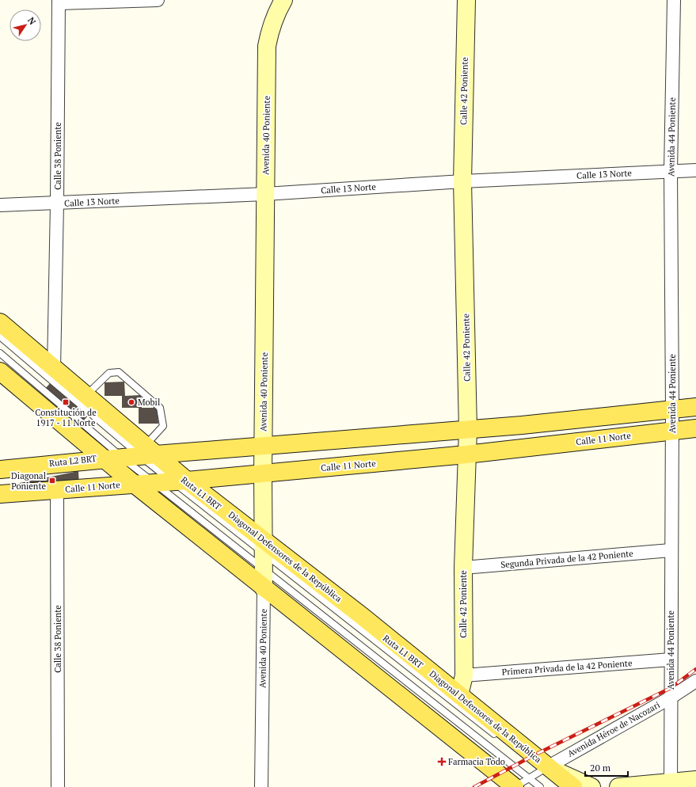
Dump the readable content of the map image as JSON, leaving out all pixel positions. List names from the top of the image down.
{
  "streets": {
    "main road": [
      "Calle 42 Poniente",
      "Avenida 40 Poniente",
      "Calle 11 Norte",
      "Diagonal Defensores de la República"
    ],
    "street": [
      "Avenida 44 Poniente",
      "Calle 38 Poniente",
      "Calle 13 Norte",
      "Segunda Privada de la 42 Poniente",
      "Primera Privada de la 42 Poniente",
      "Avenida Héroe de Nacozari"
    ],
    "lane": ["Ruta L2 BRT", "Ruta L1 BRT"]
  },
  "crossings": [
    ["Calle 42 Poniente", "Calle 13 Norte"],
    ["Calle 42 Poniente", "Calle 11 Norte"],
    ["Calle 42 Poniente", "Diagonal Defensores de la República"],
    ["Calle 42 Poniente", "Segunda Privada de la 42 Poniente"],
    ["Calle 42 Poniente", "Primera Privada de la 42 Poniente"],
    ["Avenida 40 Poniente", "Calle 13 Norte"],
    ["Avenida 40 Poniente", "Calle 11 Norte"],
    ["Avenida 40 Poniente", "Ruta L1 BRT"],
    ["Avenida 40 Poniente", "Diagonal Defensores de la República"],
    ["Avenida 44 Poniente", "Calle 13 Norte"],
    ["Avenida 44 Poniente", "Calle 11 Norte"],
    ["Avenida 44 Poniente", "Segunda Privada de la 42 Poniente"],
    ["Avenida 44 Poniente", "Primera Privada de la 42 Poniente"],
    ["Avenida 44 Poniente", "Avenida Héroe de Nacozari"],
    ["Calle 38 Poniente", "Calle 13 Norte"],
    ["Calle 38 Poniente", "Calle 11 Norte"],
    ["Calle 38 Poniente", "Diagonal Defensores de la República"],
    ["Calle 11 Norte", "Ruta L1 BRT"],
    ["Calle 11 Norte", "Diagonal Defensores de la República"],
    ["Ruta L2 BRT", "Ruta L1 BRT"],
    ["Ruta L2 BRT", "Diagonal Defensores de la República"],
    ["Ruta L1 BRT", "Diagonal Defensores de la República"],
    ["Diagonal Defensores de la República", "Avenida Héroe de Nacozari"]
  ],
  "places": {
    "transit": ["Constitución de 1917 - 11 Norte", "Diagonal Poniente"],
    "other": ["Mobil"],
    "health": ["Farmacia Todo"]
  },
  "scale_bar": "20 m",
  "north": "top right"
}
